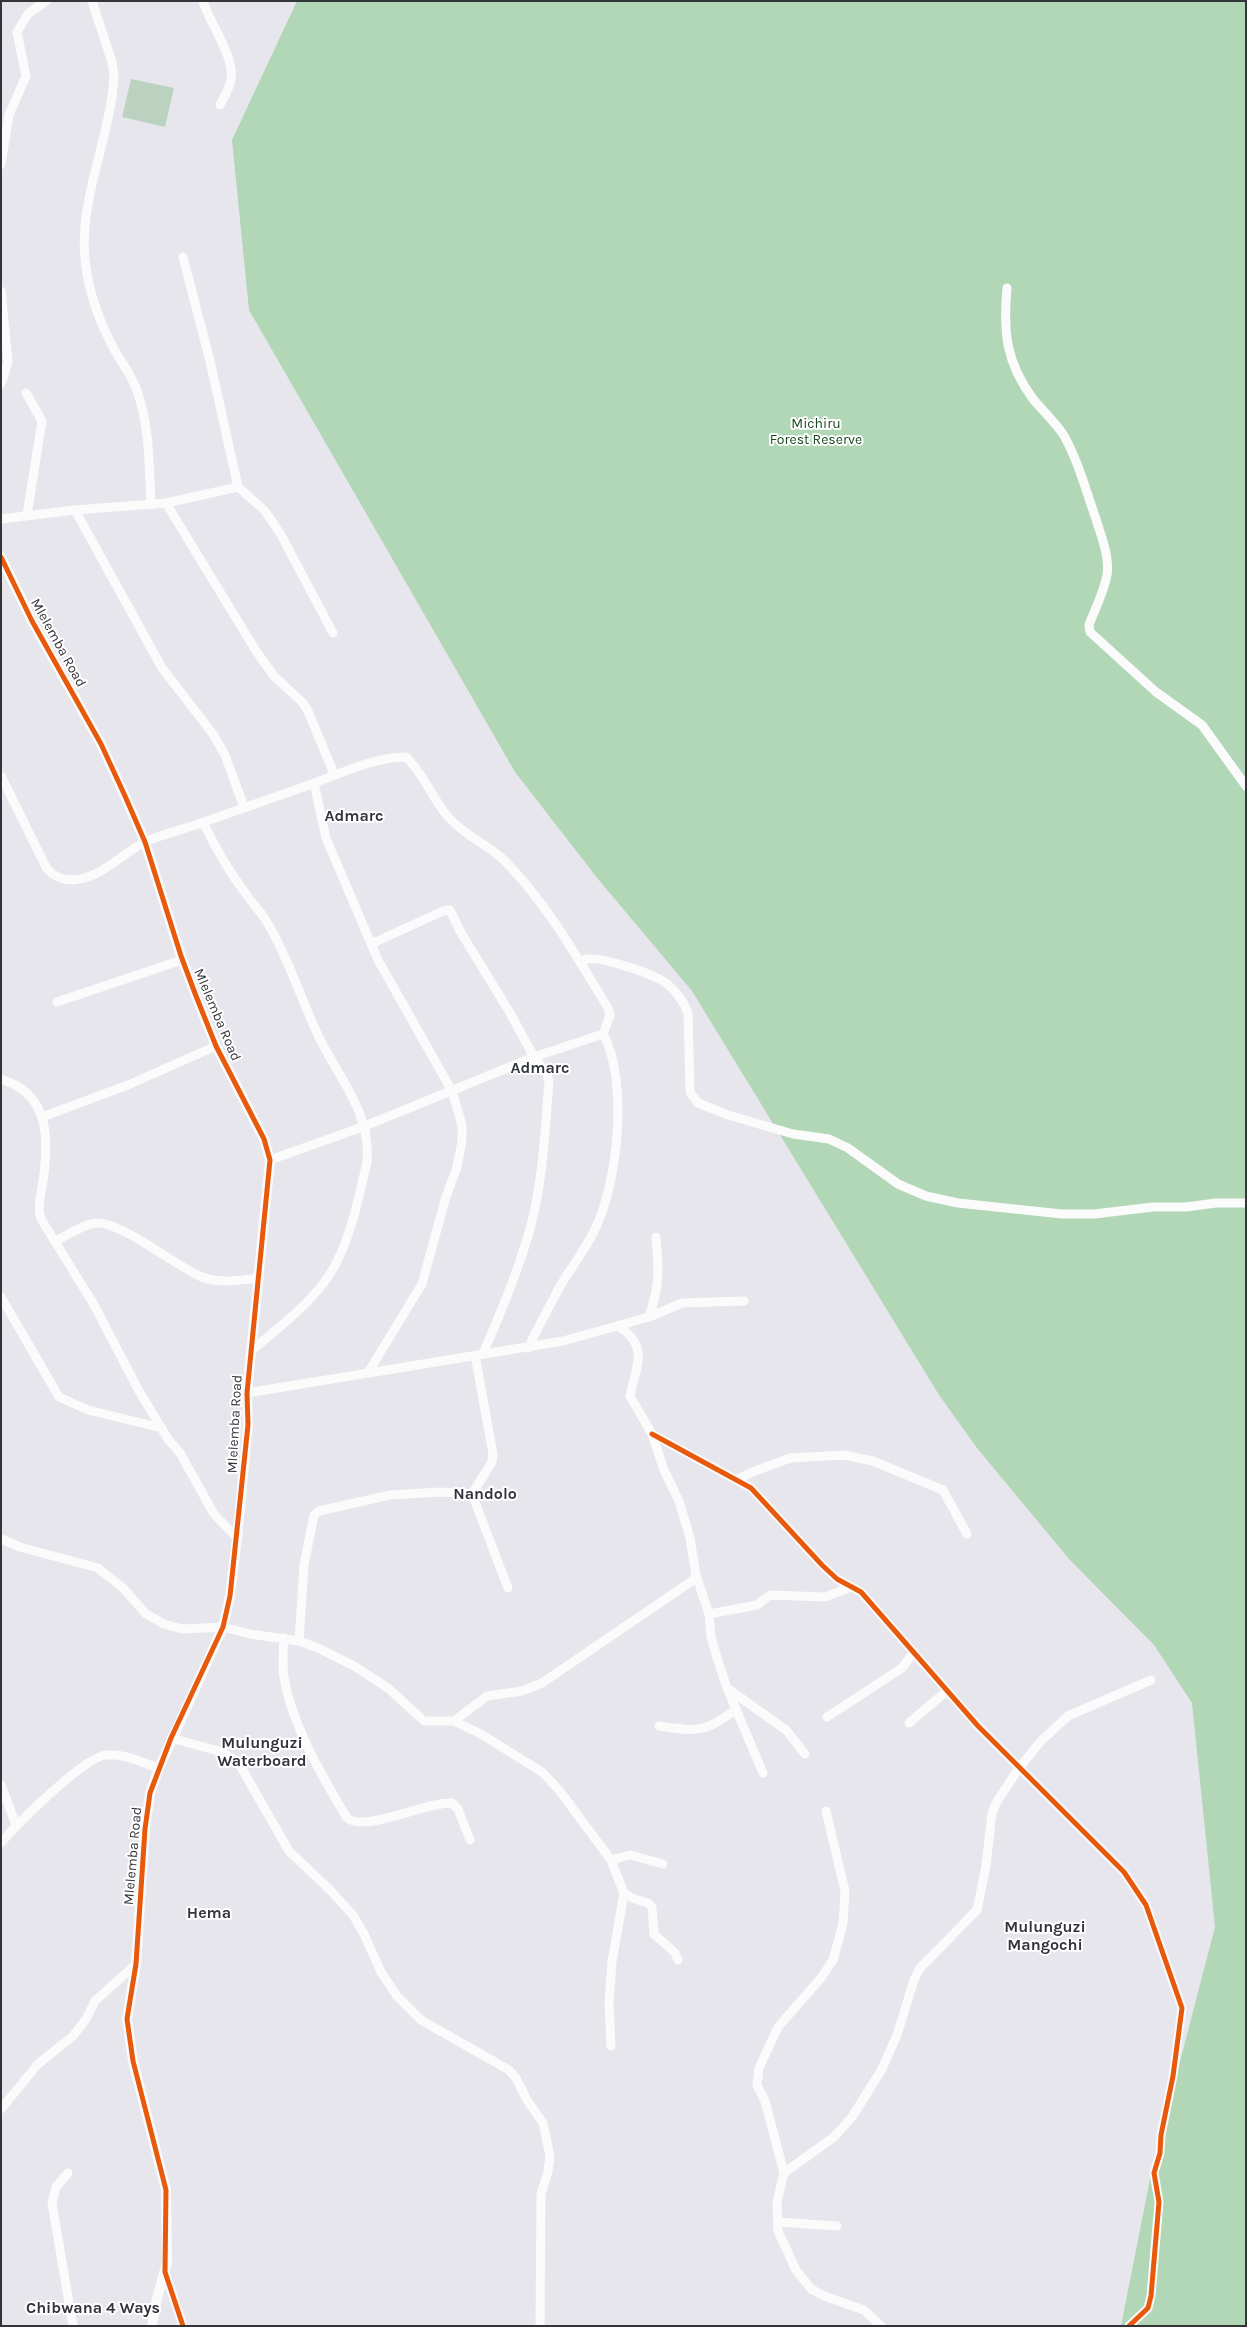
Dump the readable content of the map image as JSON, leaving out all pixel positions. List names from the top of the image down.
{
  "streets": {
    "street": ["Mlelemba Road"]
  },
  "districts": [
    "Admarc",
    "Admarc",
    "Nandolo",
    "Mulunguzi Waterboard",
    "Hema",
    "Mulunguzi Mangochi",
    "Chibwana 4 Ways"
  ],
  "parks": ["Michiru Forest Reserve"]
}
